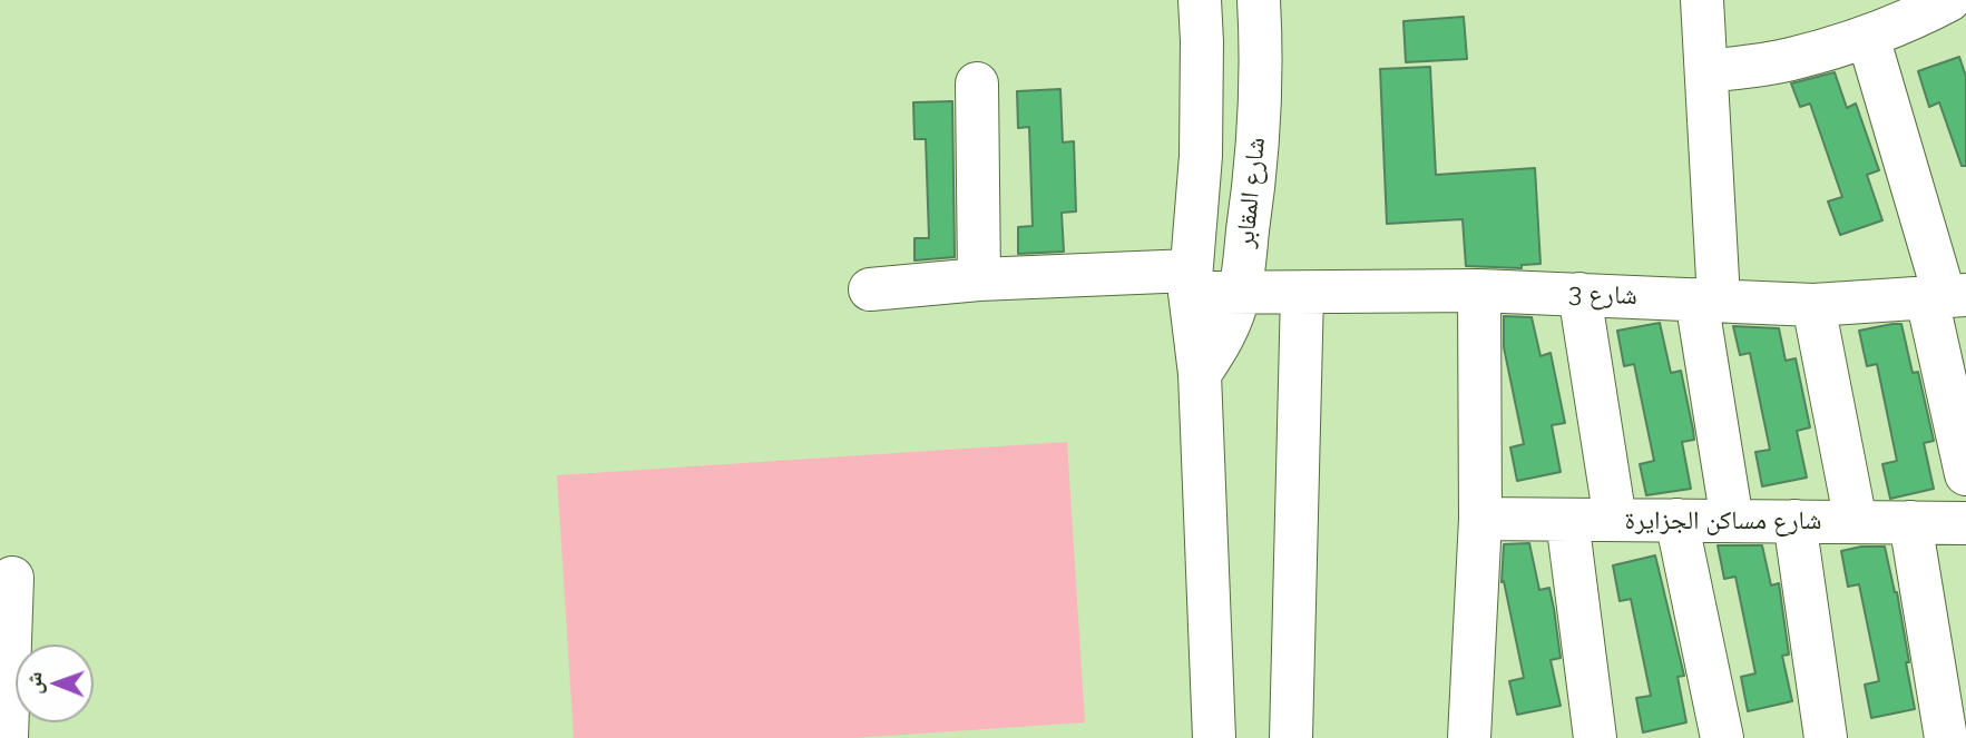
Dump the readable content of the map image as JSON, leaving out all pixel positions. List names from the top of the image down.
{
  "streets": {
    "street": ["شارع المقابر", "شارع 3", "شارع مساكن الجزايرة"]
  },
  "crossings": [
    ["شارع المقابر", "شارع 3"]
  ],
  "north": "left"
}
